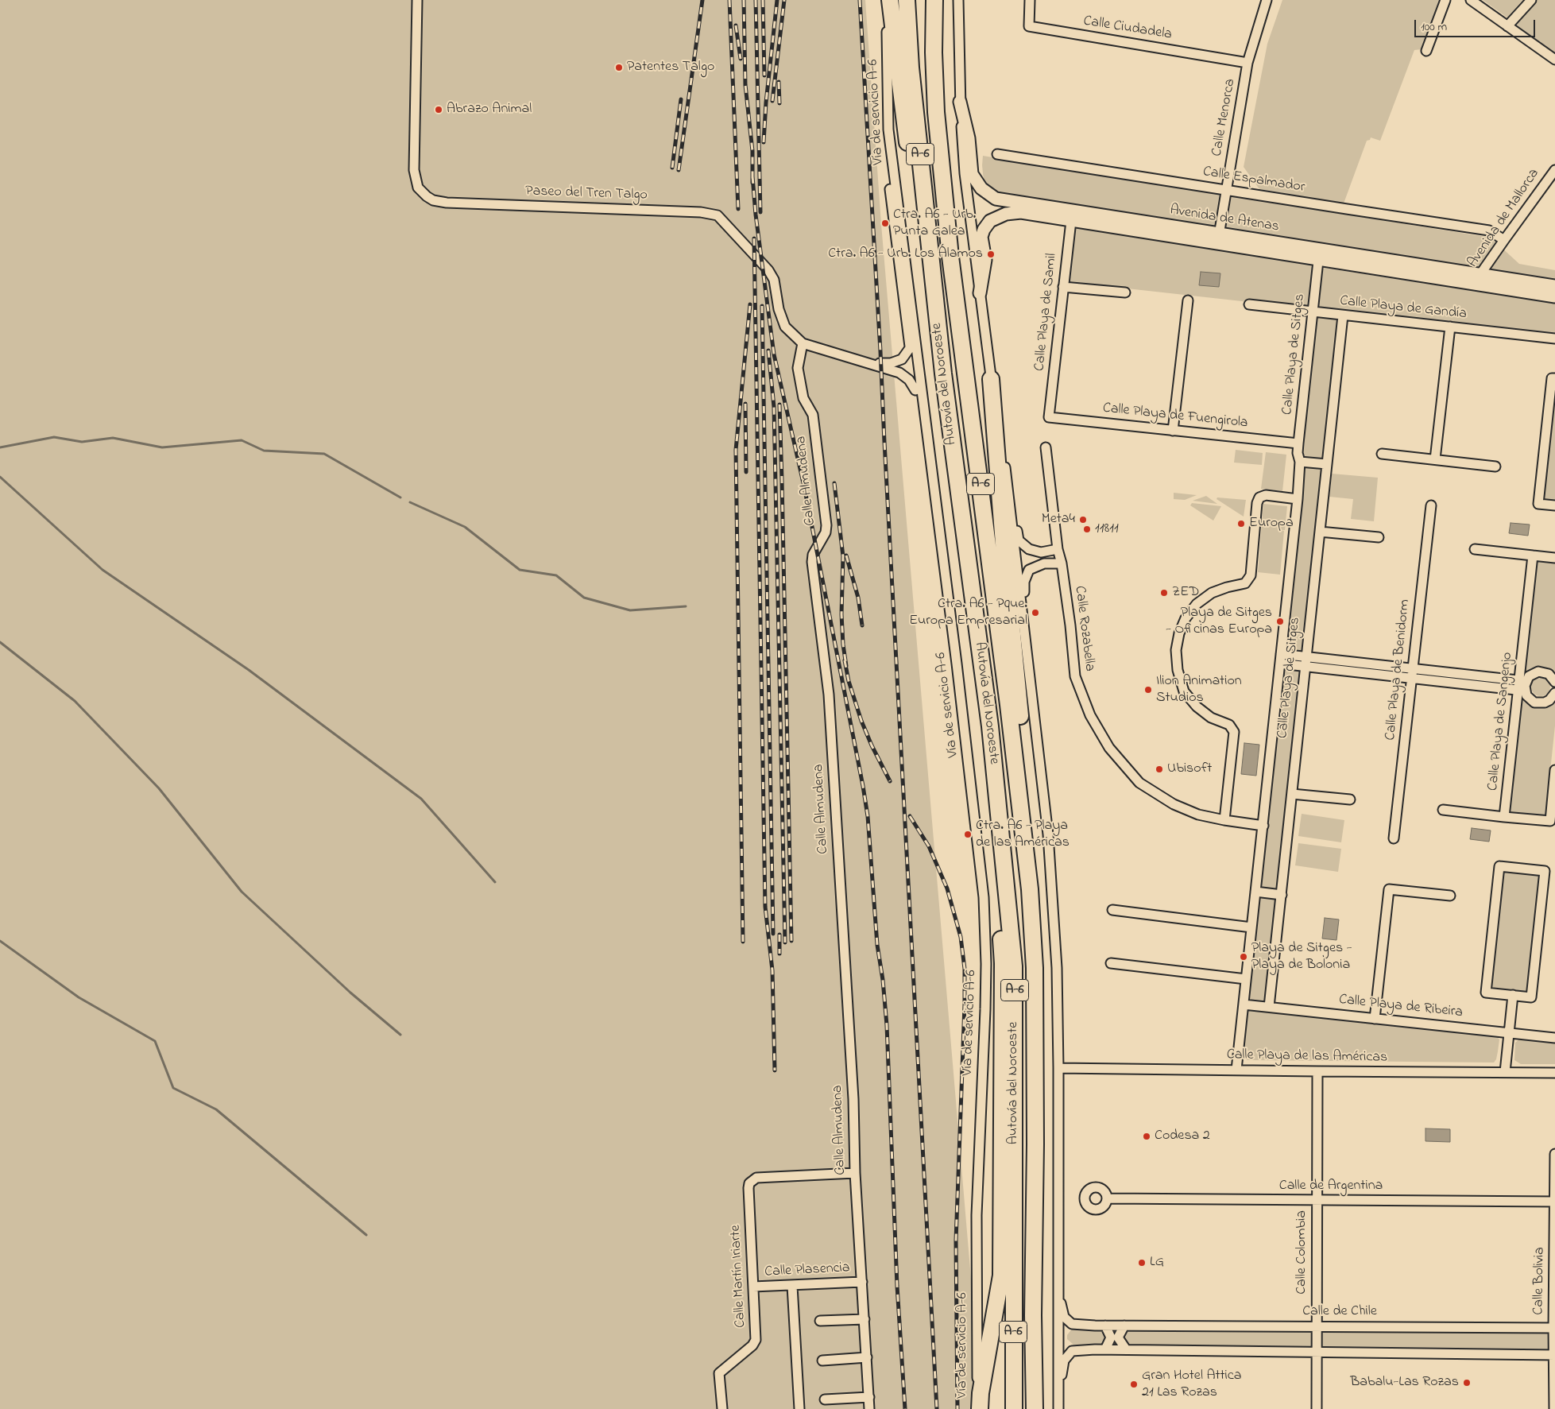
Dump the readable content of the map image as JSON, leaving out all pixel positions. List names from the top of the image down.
{
  "streets": {
    "highway": ["A-6", "Autovía del Noroeste"],
    "main road": ["Avenida de Atenas"],
    "street": [
      "Calle Ciudadela",
      "Vía de servicio A-6",
      "Calle Menorca",
      "Calle Espalmador",
      "Paseo del Tren Talgo",
      "Avenida de Mallorca",
      "Calle Playa de Gandía",
      "Calle Playa de Samil",
      "Calle Playa de Sitges",
      "Calle Playa de Fuengirola",
      "Calle Almudena",
      "Calle Rozabella",
      "Calle Playa de Benidorm",
      "Calle Playa de Sangenjo",
      "Calle Playa de Ribeira",
      "Calle Playa de las Américas",
      "Calle de Argentina",
      "Calle Colombia",
      "Calle Plasencia",
      "Calle Martín Iriarte",
      "Calle Bolivia",
      "Calle de Chile"
    ]
  },
  "crossings": [
    ["Calle Ciudadela", "Calle Menorca"],
    ["Calle Menorca", "Calle Espalmador"],
    ["Calle Menorca", "Avenida de Atenas"],
    ["Calle Espalmador", "Avenida de Mallorca"],
    ["Paseo del Tren Talgo", "Calle Almudena"],
    ["Avenida de Mallorca", "Avenida de Atenas"],
    ["Avenida de Atenas", "Calle Playa de Samil"],
    ["Avenida de Atenas", "Calle Playa de Sitges"],
    ["Calle Playa de Gandía", "Calle Playa de Sitges"],
    ["Calle Playa de Samil", "Calle Playa de Fuengirola"],
    ["Calle Playa de Sitges", "Calle Playa de Fuengirola"],
    ["Calle Playa de Sitges", "Calle Rozabella"],
    ["Calle Playa de Sitges", "Calle Playa de Ribeira"],
    ["Calle Playa de Sitges", "Calle Playa de las Américas"],
    ["Calle Almudena", "Calle Plasencia"],
    ["Calle Almudena", "Calle Martín Iriarte"],
    ["Calle Playa de las Américas", "Calle Colombia"],
    ["Calle de Argentina", "Calle Colombia"],
    ["Calle de Argentina", "Calle Bolivia"],
    ["Calle Colombia", "Calle de Chile"],
    ["Calle Plasencia", "Calle Martín Iriarte"],
    ["Calle Bolivia", "Calle de Chile"]
  ],
  "places": [
    "Patentes Talgo",
    "Abrazo Animal",
    "Ctra. A6 - Urb. Punta Galea",
    "Ctra. A6 - Urb. Los Álamos",
    "Meta4",
    "Europa",
    "11811",
    "ZED",
    "Ctra. A6 - Pque. Europa Empresarial",
    "Playa de Sitges - Oficinas Europa",
    "Ilion Animation Studios",
    "Ubisoft",
    "Ctra. A6 - Playa de las Américas",
    "Playa de Sitges - Playa de Bolonia",
    "Codesa 2",
    "LG",
    "Babalu-Las Rozas",
    "Gran Hotel Attica 21 Las Rozas"
  ],
  "scale_bar": "100 m"
}
